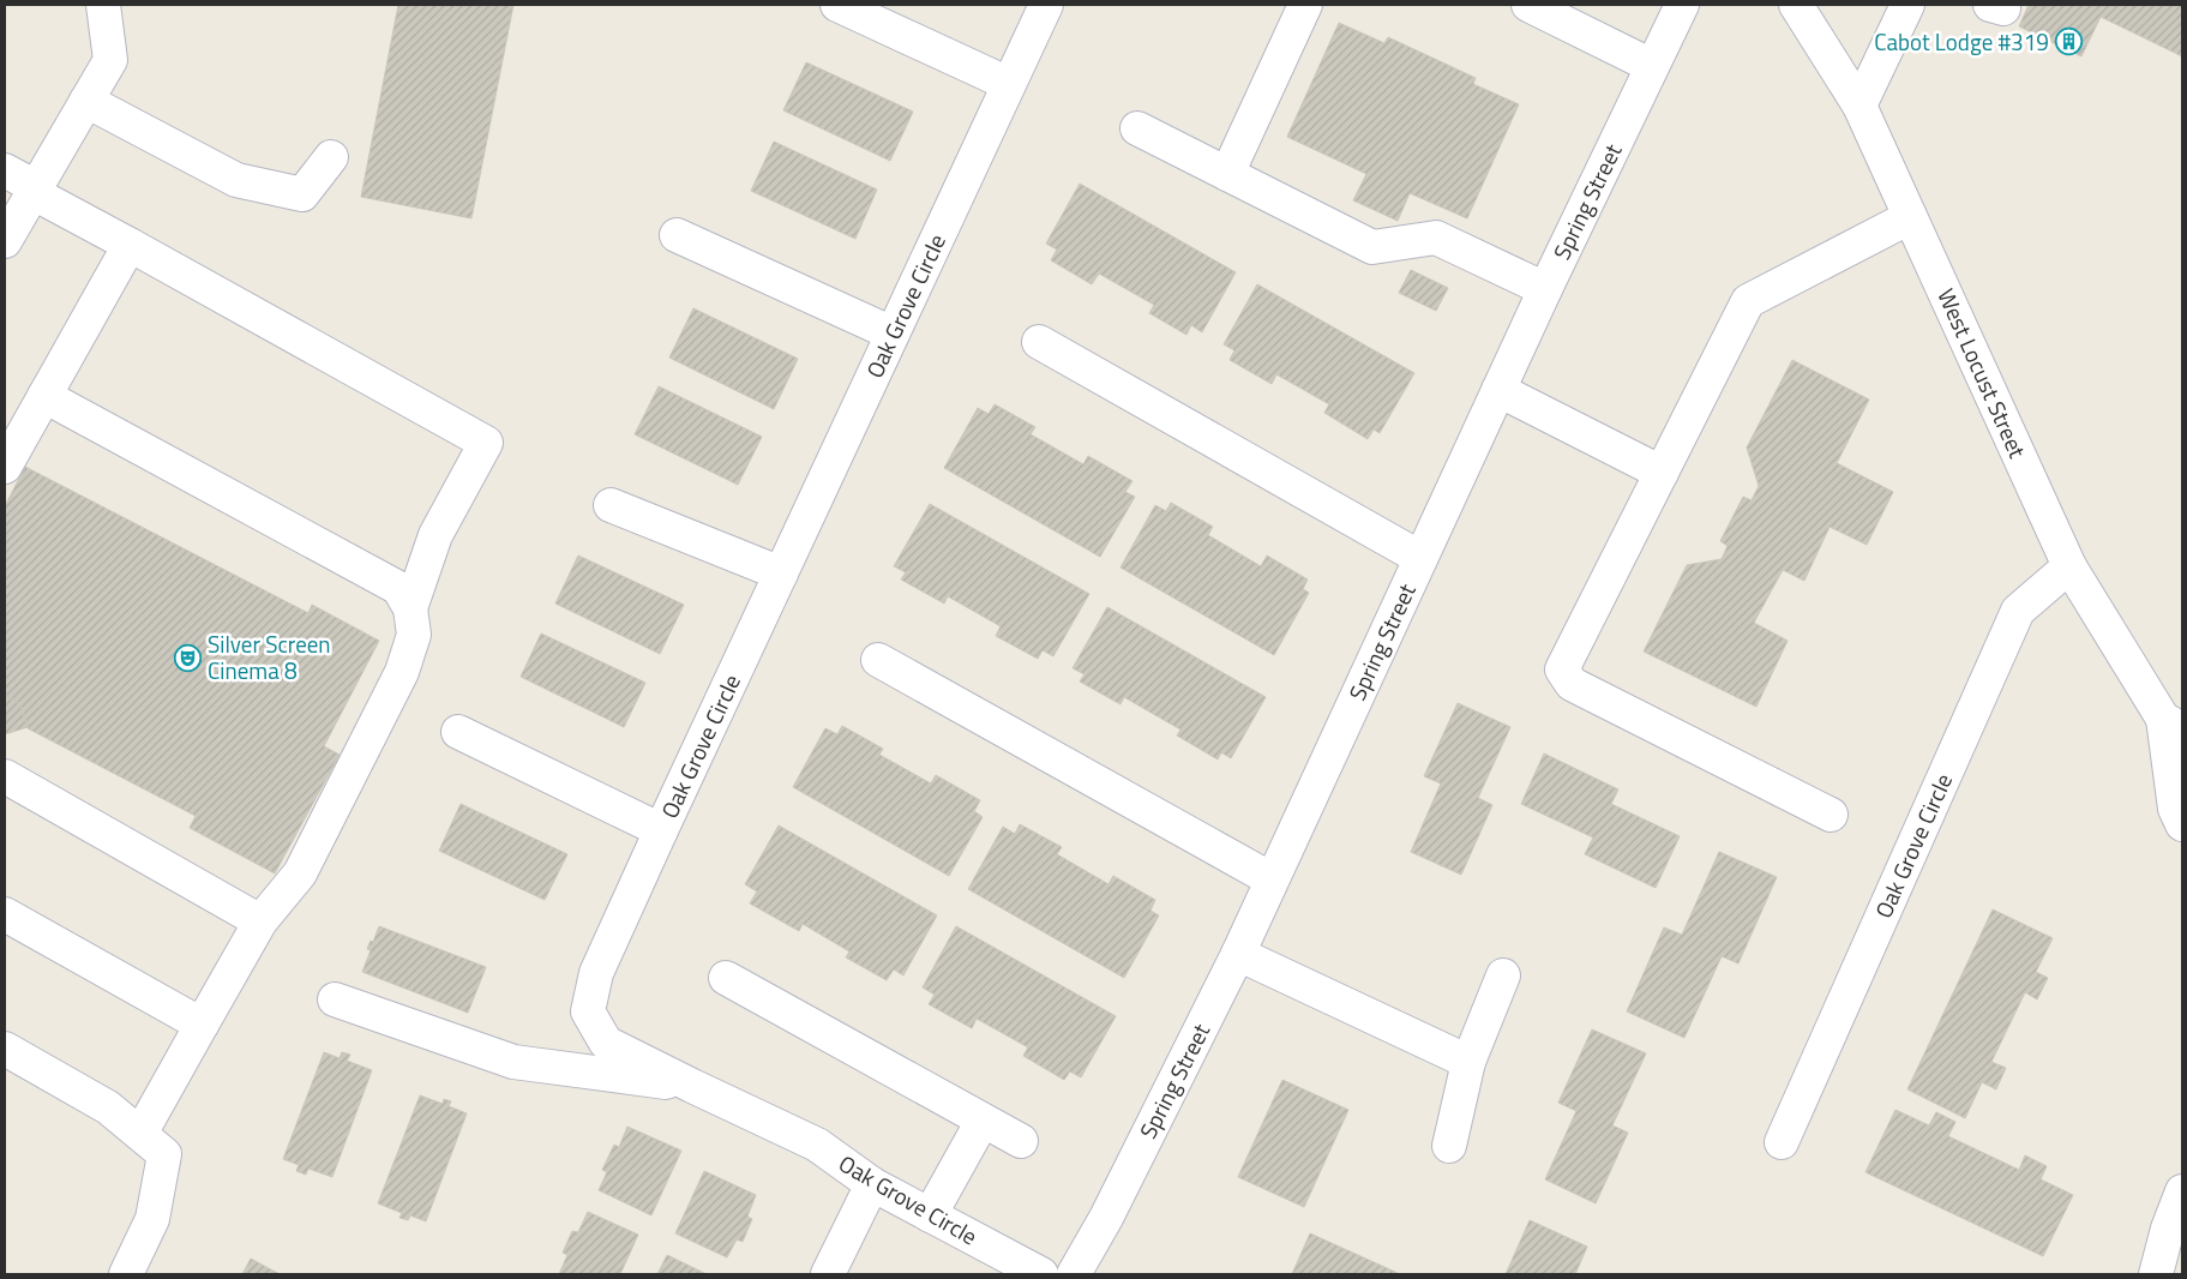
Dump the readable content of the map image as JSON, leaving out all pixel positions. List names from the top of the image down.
{
  "streets": {
    "street": ["Spring Street", "Oak Grove Circle", "West Locust Street"]
  },
  "crossings": [
    ["Oak Grove Circle", "West Locust Street"]
  ],
  "places": {
    "building": ["Cabot Lodge #319"],
    "theatre": ["Silver Screen Cinema 8"]
  }
}
